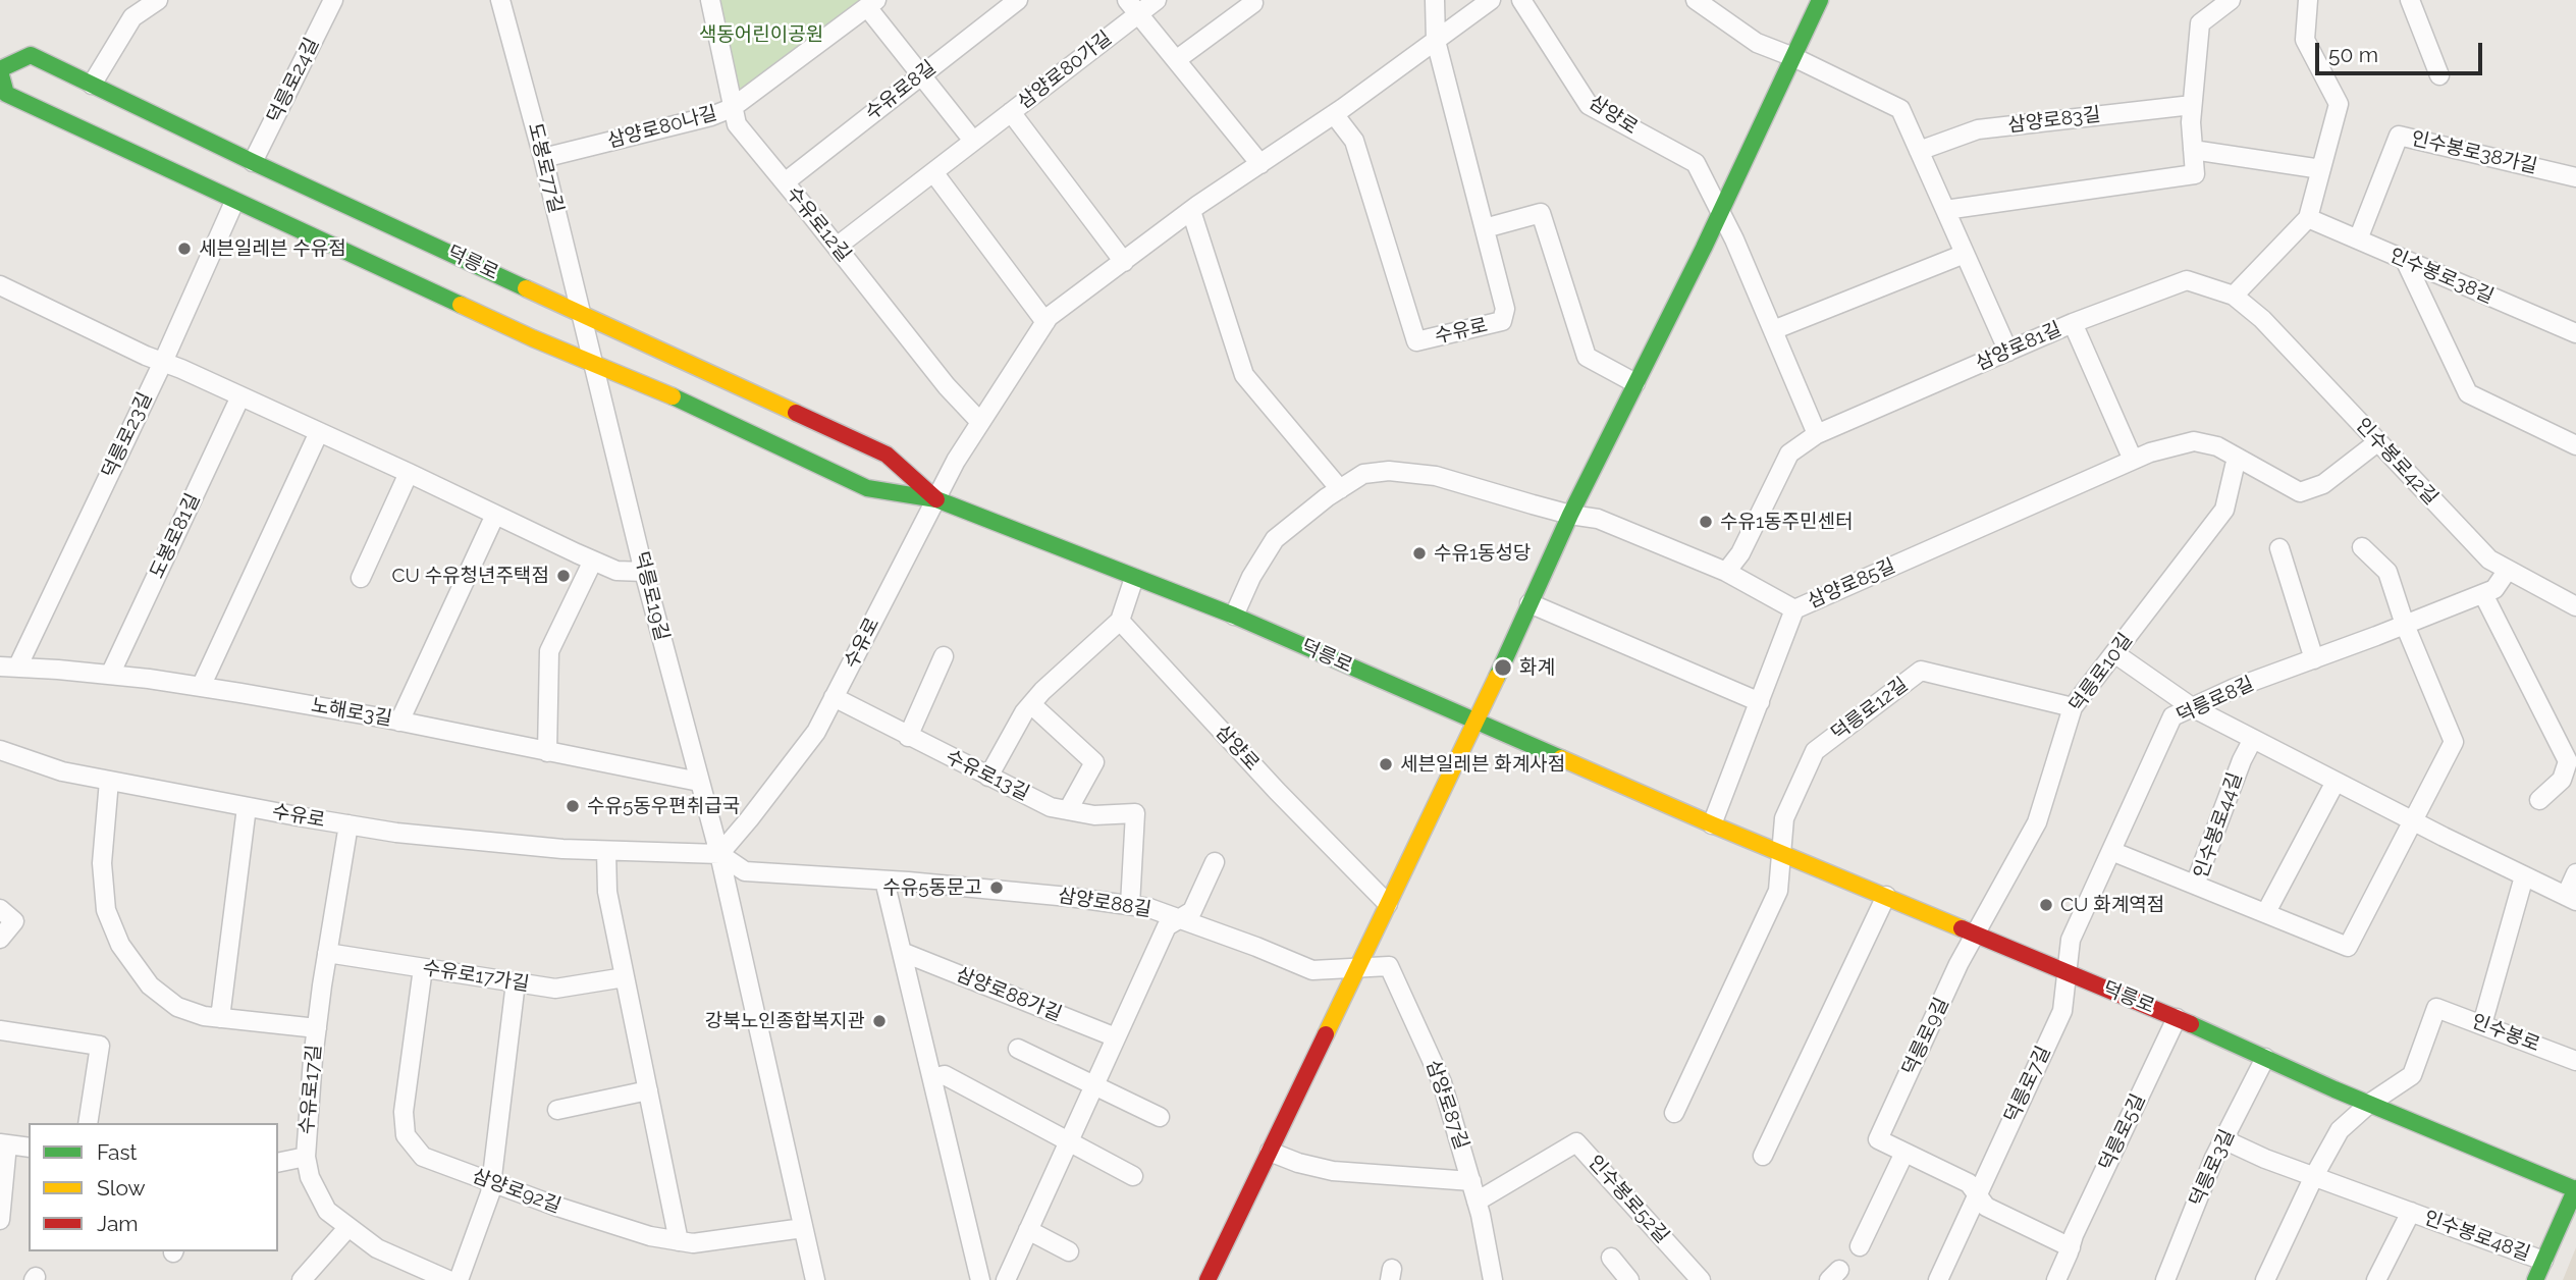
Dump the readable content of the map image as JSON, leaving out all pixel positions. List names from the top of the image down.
{
  "streets": {
    "main road": ["덕릉로"],
    "street": [
      "삼양로80가길",
      "덕릉로24길",
      "수유로8길",
      "삼양로",
      "삼양로83길",
      "삼양로80나길",
      "인수봉로38가길",
      "도봉로77길",
      "수유로12길",
      "인수봉로38길",
      "수유로",
      "삼양로81길",
      "덕릉로23길",
      "인수봉로42길",
      "도봉로81길",
      "삼양로85길",
      "덕릉로19길",
      "덕릉로10길",
      "덕릉로8길",
      "덕릉로12길",
      "노해로3길",
      "수유로13길",
      "인수봉로44길",
      "삼양로88길",
      "수유로17가길",
      "삼양로88가길",
      "인수봉로",
      "덕릉로9길",
      "덕릉로7길",
      "수유로17길",
      "삼양로87길",
      "덕릉로5길",
      "덕릉로3길",
      "삼양로92길",
      "인수봉로52길",
      "인수봉로48길"
    ]
  },
  "crossings": [
    ["삼양로80가길", "수유로12길"],
    ["덕릉로24길", "덕릉로"],
    ["수유로8길", "수유로12길"],
    ["삼양로", "삼양로81길"],
    ["삼양로80나길", "도봉로77길"],
    ["삼양로80나길", "수유로12길"],
    ["인수봉로38가길", "인수봉로38길"],
    ["도봉로77길", "덕릉로"],
    ["도봉로77길", "덕릉로19길"],
    ["수유로12길", "수유로"],
    ["덕릉로", "수유로"],
    ["덕릉로", "덕릉로23길"],
    ["덕릉로", "덕릉로19길"],
    ["덕릉로", "덕릉로10길"],
    ["덕릉로", "덕릉로8길"],
    ["덕릉로", "덕릉로12길"],
    ["덕릉로", "인수봉로"],
    ["덕릉로", "덕릉로9길"],
    ["덕릉로", "덕릉로7길"],
    ["덕릉로", "덕릉로5길"],
    ["덕릉로", "덕릉로3길"],
    ["수유로", "덕릉로19길"],
    ["수유로", "수유로13길"],
    ["수유로", "삼양로88길"],
    ["수유로", "수유로17길"],
    ["삼양로81길", "인수봉로42길"],
    ["삼양로81길", "삼양로85길"],
    ["덕릉로23길", "노해로3길"],
    ["인수봉로42길", "삼양로85길"],
    ["인수봉로42길", "덕릉로8길"],
    ["도봉로81길", "노해로3길"],
    ["덕릉로19길", "노해로3길"],
    ["덕릉로19길", "삼양로88길"],
    ["덕릉로10길", "덕릉로12길"],
    ["덕릉로10길", "덕릉로9길"],
    ["덕릉로8길", "덕릉로7길"],
    ["수유로13길", "삼양로88길"],
    ["삼양로88길", "삼양로87길"],
    ["수유로17가길", "수유로17길"],
    ["수유로17가길", "삼양로92길"],
    ["삼양로87길", "인수봉로52길"],
    ["덕릉로3길", "인수봉로48길"]
  ],
  "parks": ["색동어린이공원"],
  "places": [
    "세븐일레븐 수유점",
    "수유1동주민센터",
    "수유1동성당",
    "CU 수유청년주택점",
    "화계",
    "세븐일레븐 화계사점",
    "수유5동우편취급국",
    "수유5동문고",
    "CU 화계역점",
    "강북노인종합복지관"
  ],
  "legend": ["Fast", "Slow", "Jam"],
  "scale_bar": "50 m"
}
